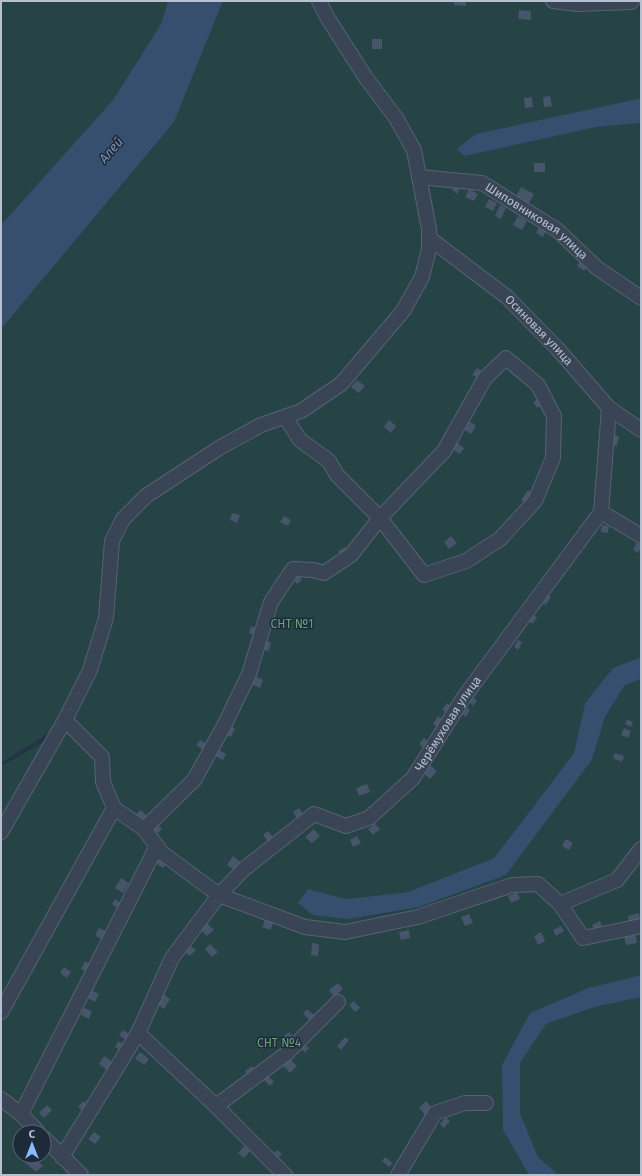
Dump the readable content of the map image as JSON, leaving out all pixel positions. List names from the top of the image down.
{
  "streets": {
    "street": ["Шиповниковая улица", "Осиновая улица", "Черёмуховая улица"]
  },
  "water": ["Алей"],
  "parks": ["СНТ №1", "СНТ №4"],
  "north": "top"
}
